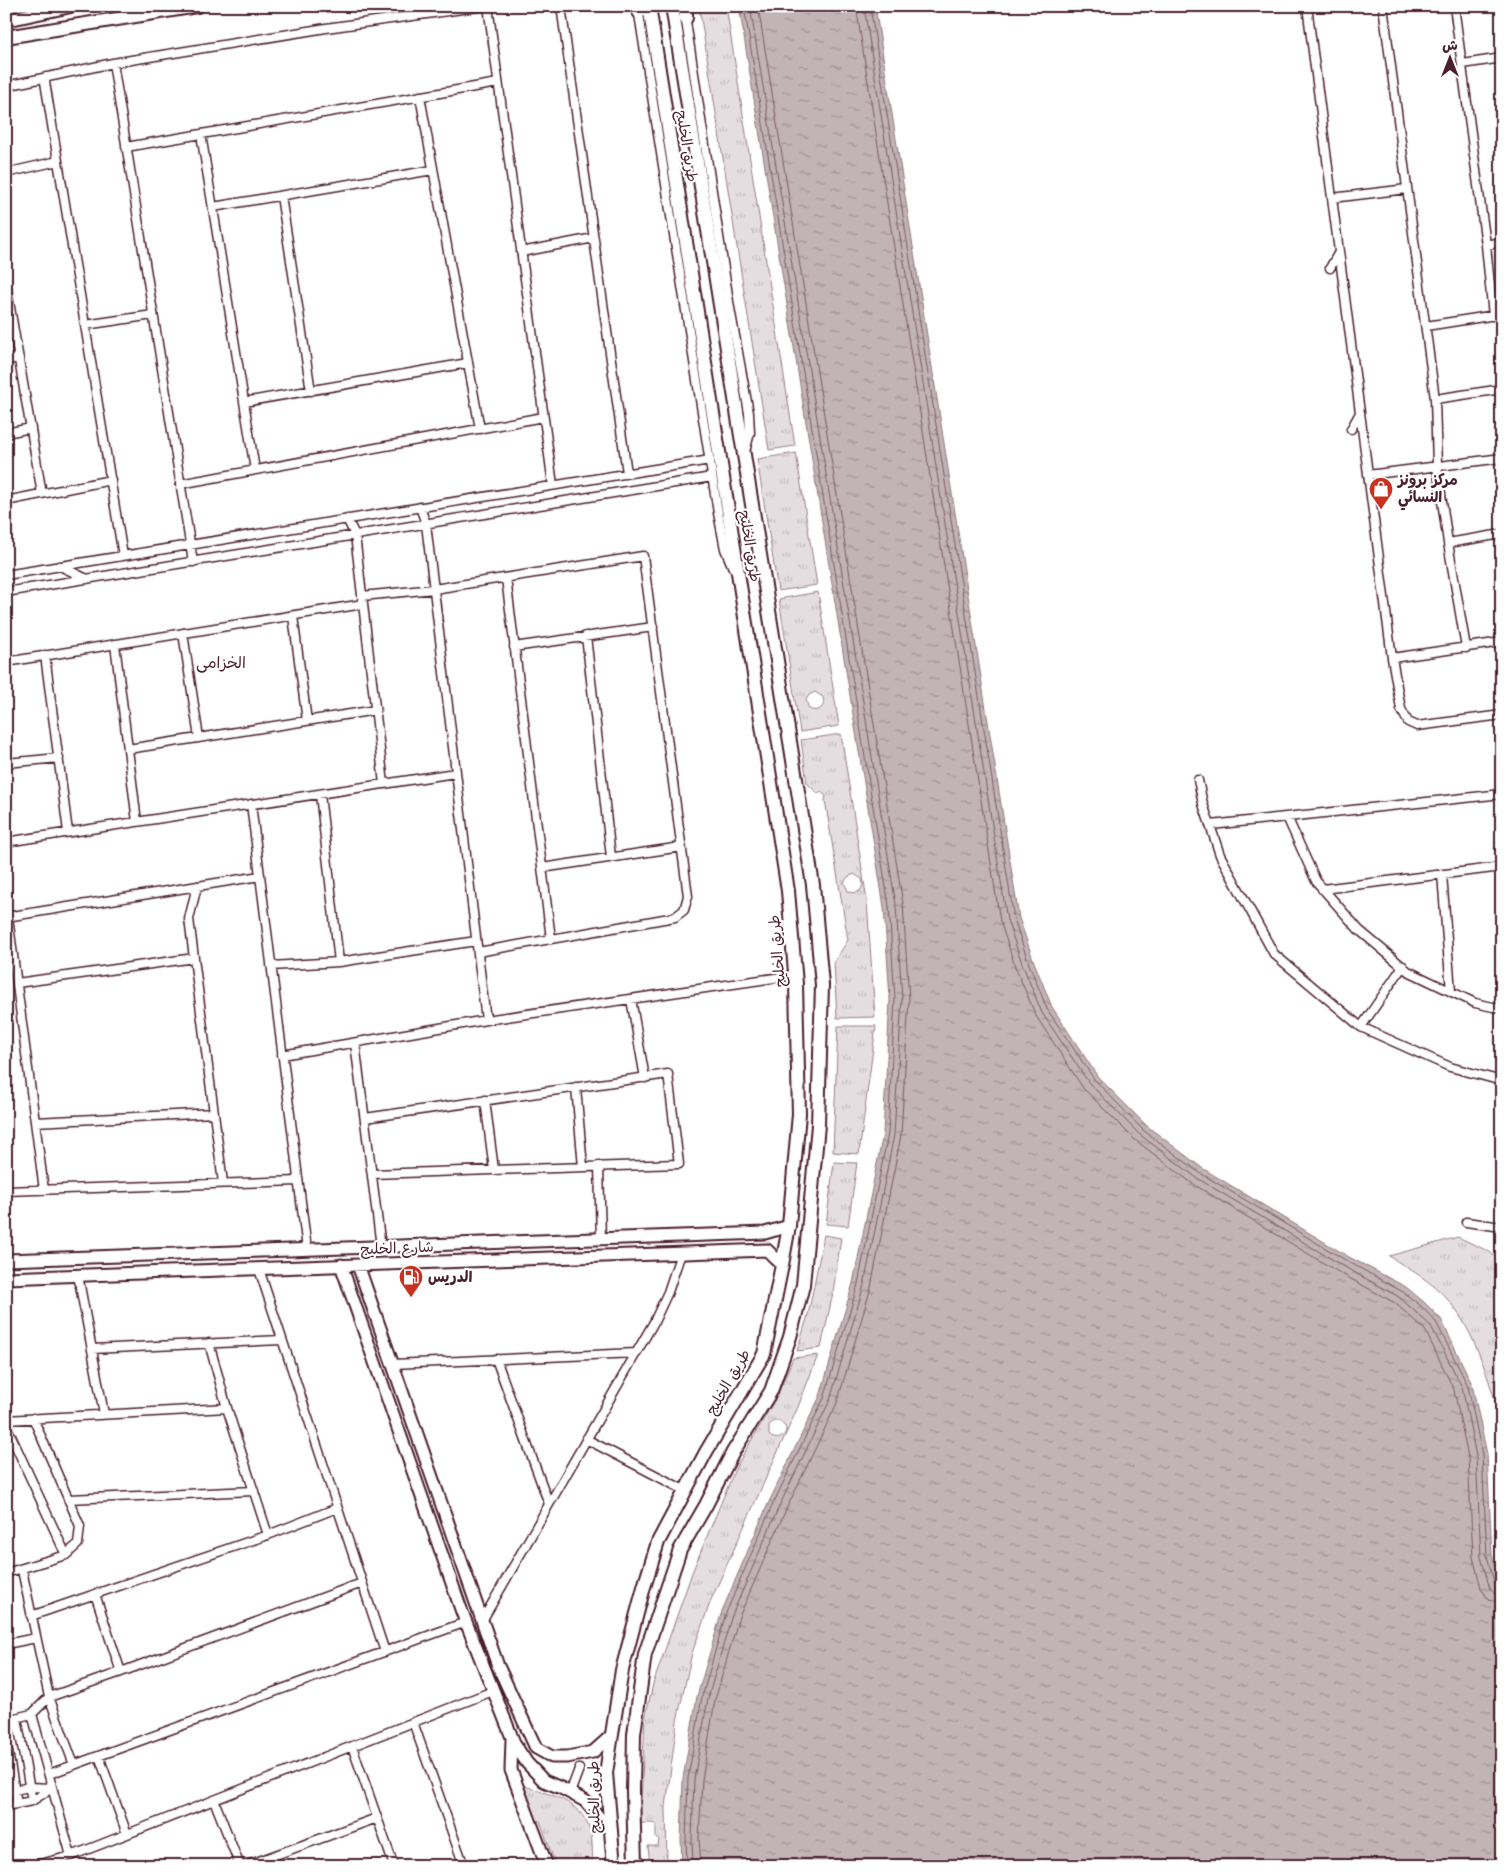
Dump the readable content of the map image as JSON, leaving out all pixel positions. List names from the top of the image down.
{
  "streets": {
    "main road": ["طريق الخليج"],
    "street": ["شارع الخليج"]
  },
  "crossings": [
    ["طريق الخليج", "شارع الخليج"]
  ],
  "districts": ["الخزامى"],
  "places": {
    "shop": ["مركز برونز النسائي"],
    "fuel station": ["الدريس"]
  },
  "north": "top"
}
